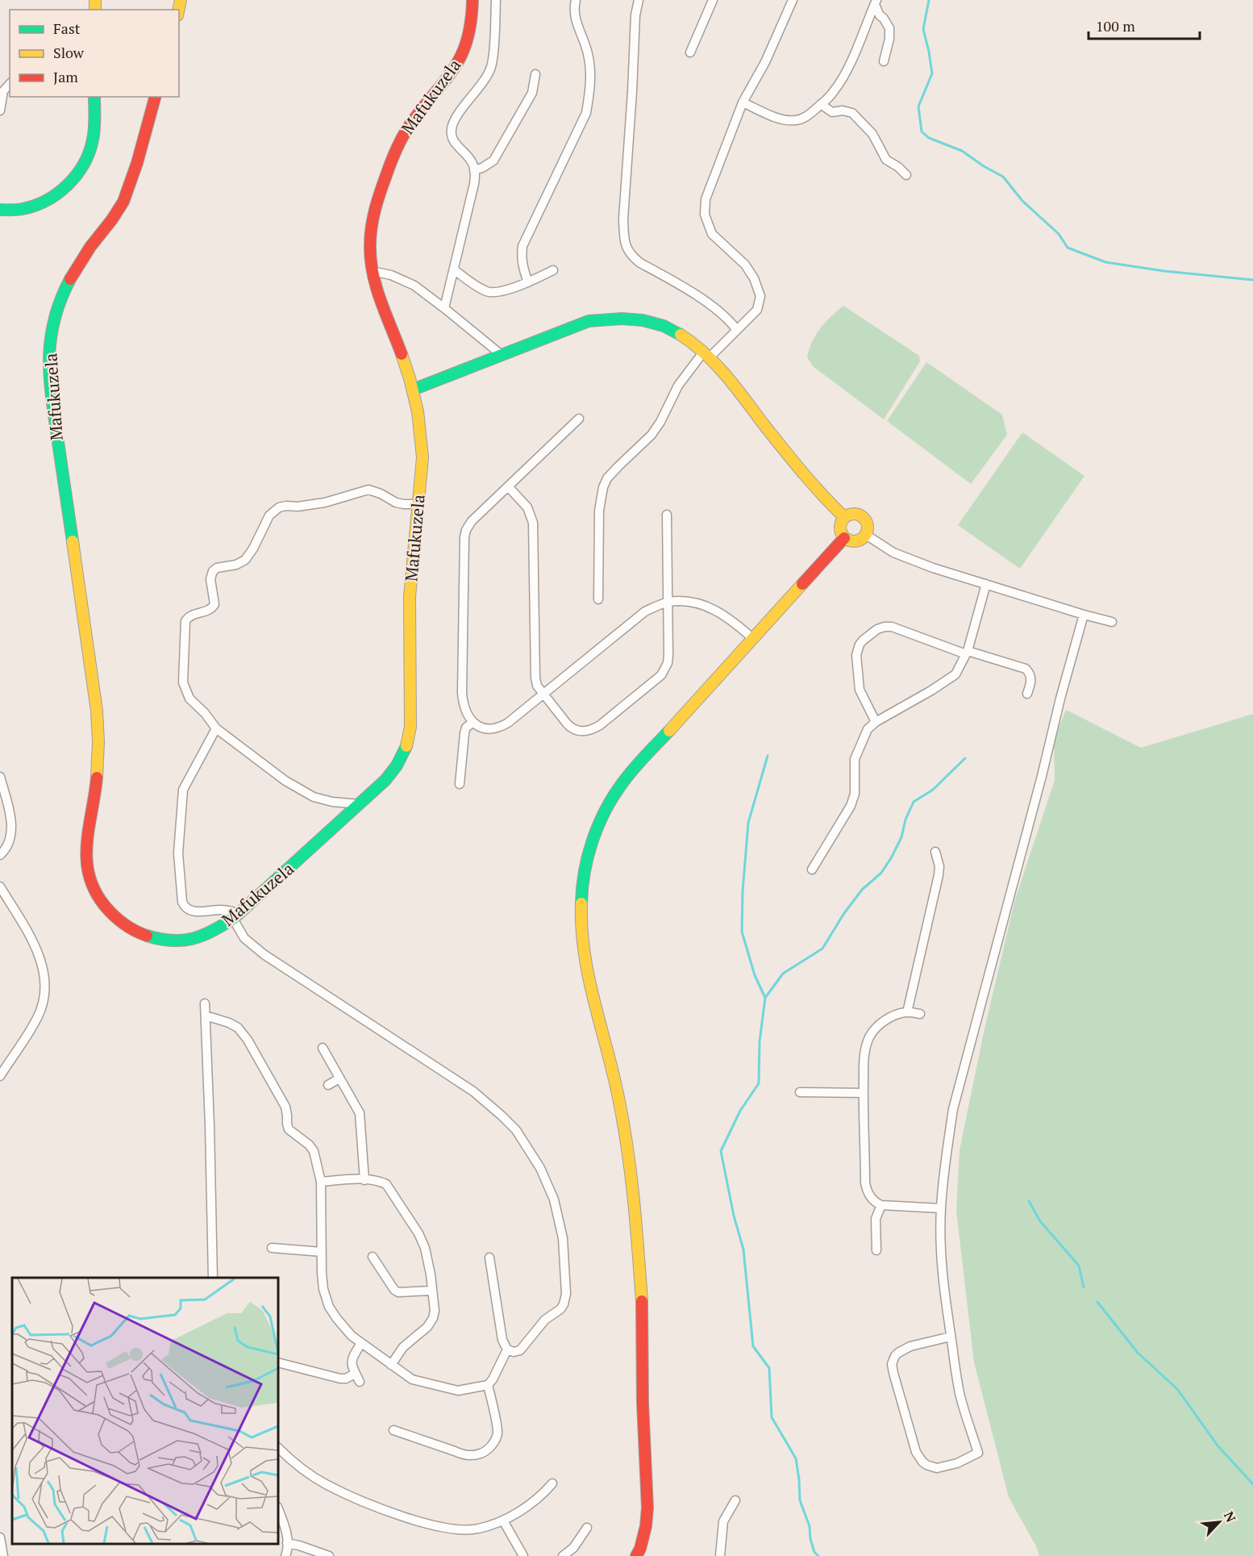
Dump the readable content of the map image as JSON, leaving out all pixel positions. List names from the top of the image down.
{
  "streets": {
    "main road": ["Mafukuzela"]
  },
  "legend": ["Fast", "Slow", "Jam"],
  "scale_bar": "100 m",
  "north": "top right"
}
